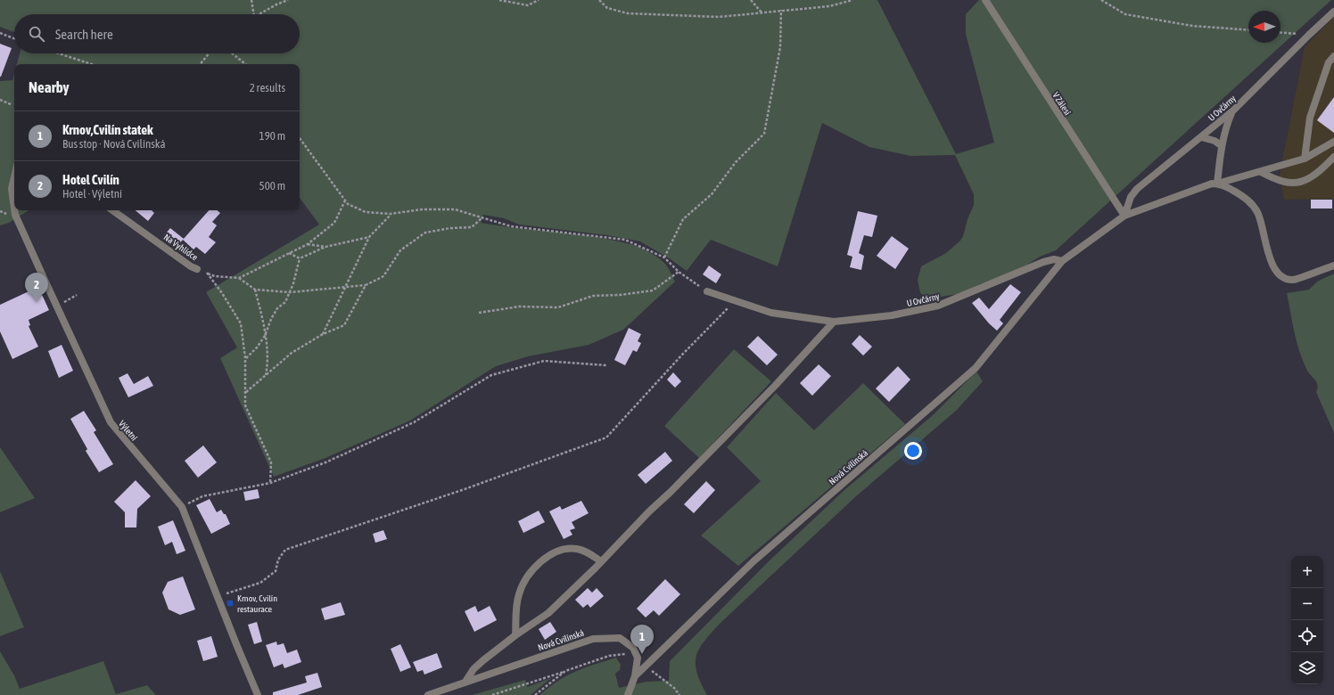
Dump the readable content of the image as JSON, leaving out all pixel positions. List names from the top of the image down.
{
  "streets": {
    "street": [
      "V Zálesí",
      "U Ovčárny",
      "Na Vyhlídce",
      "Výletní",
      "Nová Cvilínská"
    ]
  },
  "crossings": [
    ["V Zálesí", "U Ovčárny"],
    ["U Ovčárny", "Nová Cvilínská"]
  ],
  "places": {
    "transit": ["Krnov, Cvilín restaurace"]
  },
  "north": "left",
  "page": {
    "search": "Search here",
    "heading": ["Nearby", "2 results"],
    "list": [
      {
        "mark": "1",
        "name": "Krnov,Cvilín statek",
        "note": "Bus stop · Nová Cvilínská",
        "value": "190 m"
      },
      {
        "mark": "2",
        "name": "Hotel Cvilín",
        "note": "Hotel · Výletní",
        "value": "500 m"
      }
    ],
    "pins": ["2", "1"],
    "map_buttons": ["+", "−"]
  }
}
